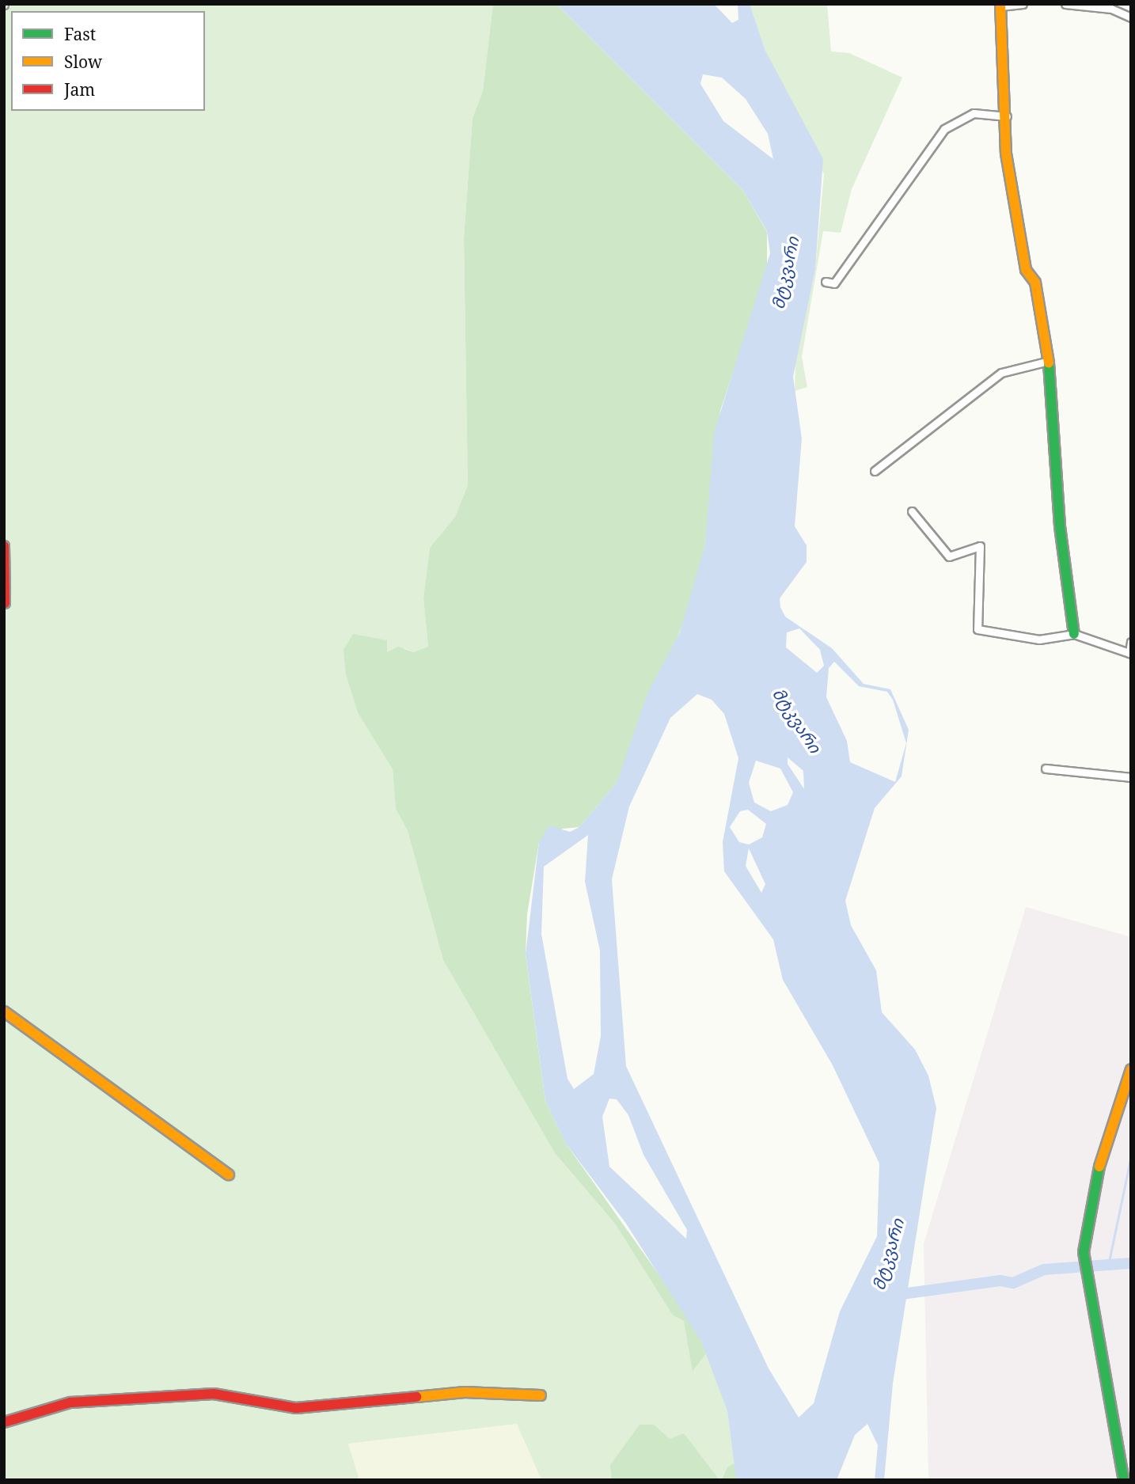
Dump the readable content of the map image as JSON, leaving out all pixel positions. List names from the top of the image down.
{
  "water": ["მტკვარი"],
  "legend": ["Fast", "Slow", "Jam"]
}
